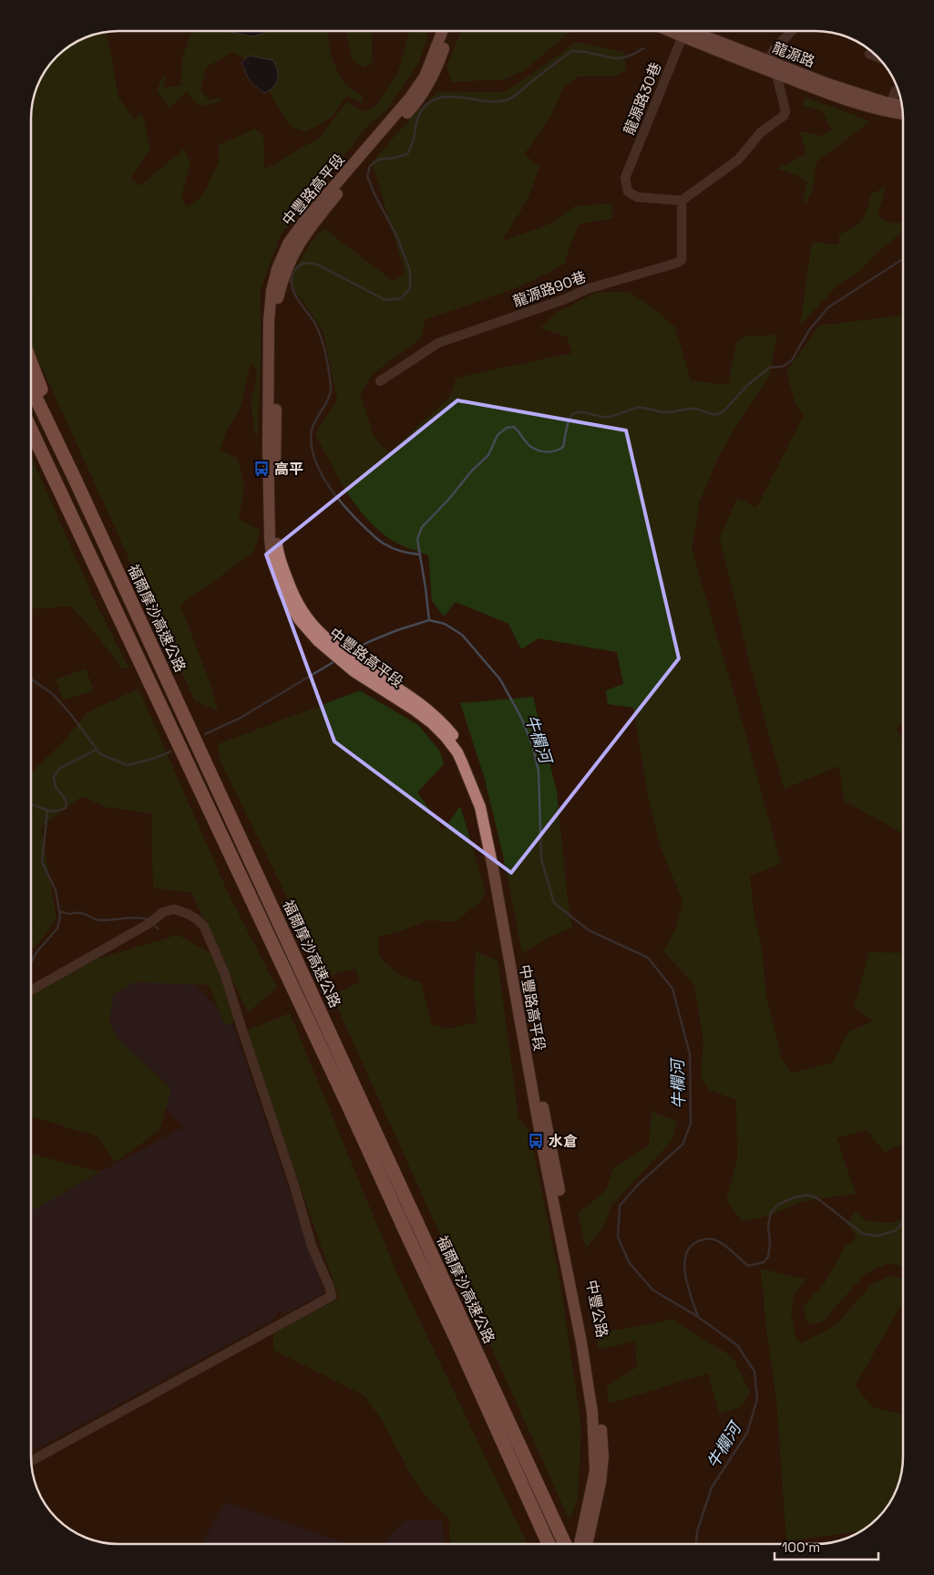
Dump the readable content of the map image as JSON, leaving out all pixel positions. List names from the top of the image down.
{
  "streets": {
    "highway": ["福爾摩沙高速公路"],
    "main road": ["龍源路", "中豐路高平段", "中豐公路"],
    "street": ["龍源路30巷", "龍源路90巷"]
  },
  "crossings": [
    ["龍源路30巷", "龍源路90巷"],
    ["中豐路高平段", "中豐公路"]
  ],
  "water": ["牛欄河"],
  "places": {
    "bus stop": ["高平", "水倉"]
  },
  "scale_bar": "100 m"
}
